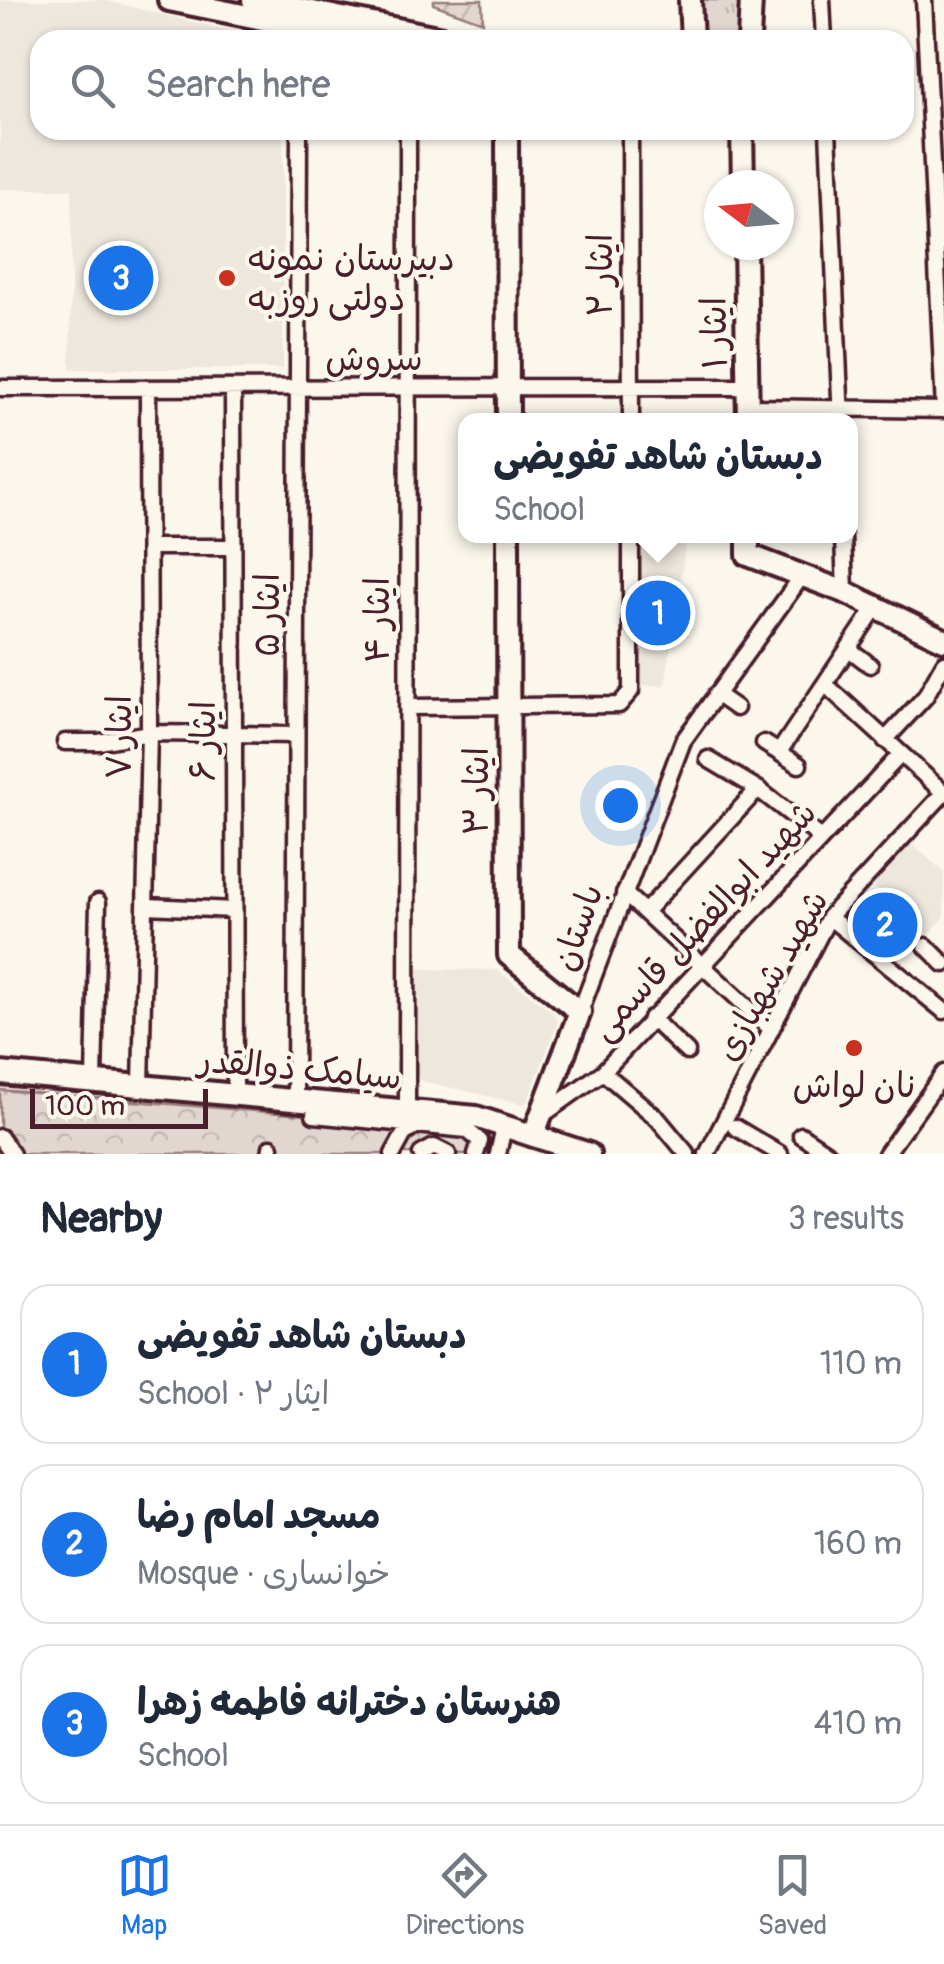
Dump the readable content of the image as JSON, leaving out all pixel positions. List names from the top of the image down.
{
  "streets": {
    "street": [
      "ایثار ۲",
      "ایثار ۱",
      "سروش",
      "ایثار ۵",
      "ایثار ۴",
      "ایثار ۷",
      "ایثار ۶",
      "ایثار ۳",
      "شهید ابوالفضل قاسمی",
      "باستان",
      "شهید شهبازی",
      "سیامک ذوالقدر"
    ]
  },
  "crossings": [
    ["ایثار ۲", "سروش"],
    ["ایثار ۱", "سروش"],
    ["سروش", "ایثار ۵"],
    ["سروش", "ایثار ۴"],
    ["سروش", "ایثار ۷"],
    ["سروش", "ایثار ۶"],
    ["ایثار ۵", "سیامک ذوالقدر"],
    ["ایثار ۴", "سیامک ذوالقدر"],
    ["ایثار ۷", "سیامک ذوالقدر"],
    ["ایثار ۶", "سیامک ذوالقدر"],
    ["ایثار ۳", "باستان"],
    ["شهید ابوالفضل قاسمی", "باستان"],
    ["شهید ابوالفضل قاسمی", "سیامک ذوالقدر"],
    ["باستان", "سیامک ذوالقدر"]
  ],
  "places": ["دبیرستان نمونه دولتی روزبه", "نان لواش"],
  "scale_bar": "100 m",
  "north": "left",
  "page": {
    "search": "Search here",
    "pins": ["3", "1", "2"],
    "popup": ["دبستان شاهد تفویضی", "School"],
    "scale": "100 m",
    "heading": ["Nearby", "3 results"],
    "list": [
      {
        "mark": "1",
        "name": "دبستان شاهد تفویضی",
        "note": "School · ایثار ۲",
        "value": "110 m"
      },
      {
        "mark": "2",
        "name": "مسجد امام رضا",
        "note": "Mosque · خوانساری",
        "value": "160 m"
      },
      {
        "mark": "3",
        "name": "هنرستان دخترانه فاطمه زهرا",
        "note": "School",
        "value": "410 m"
      }
    ],
    "nav": ["Map", "Directions", "Saved"]
  }
}
